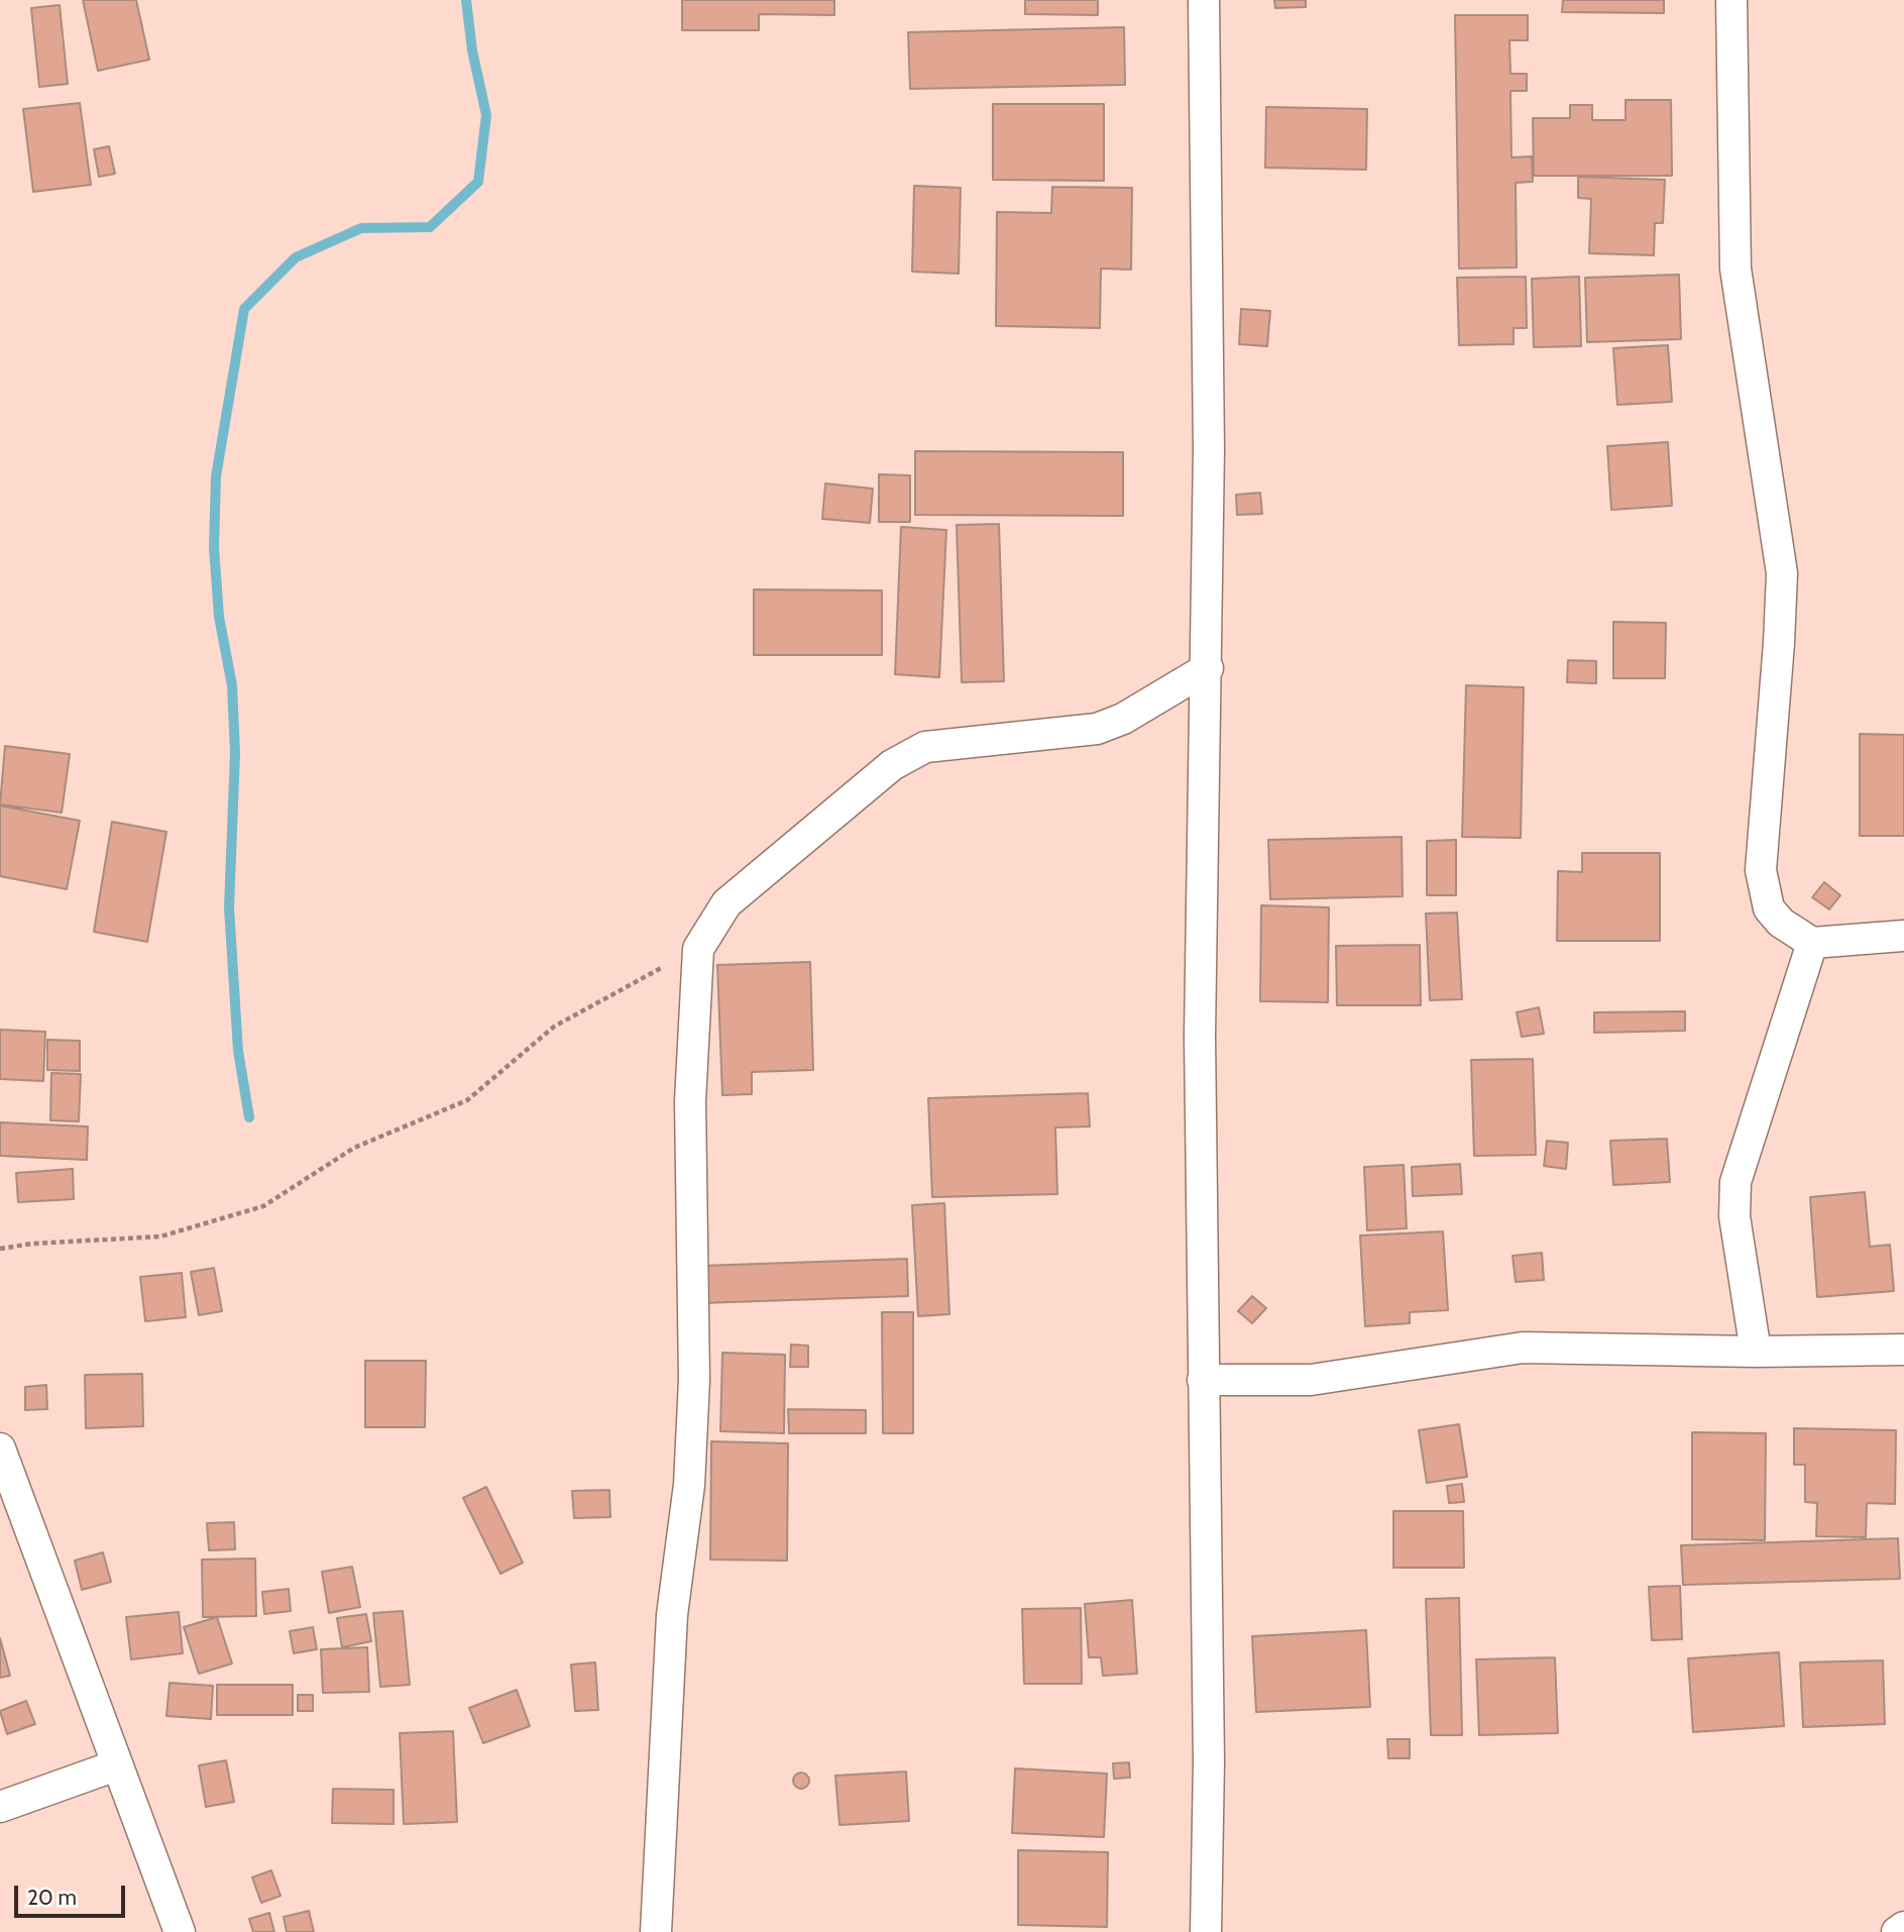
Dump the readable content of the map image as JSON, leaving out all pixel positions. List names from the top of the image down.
{
  "scale_bar": "20 m"
}
